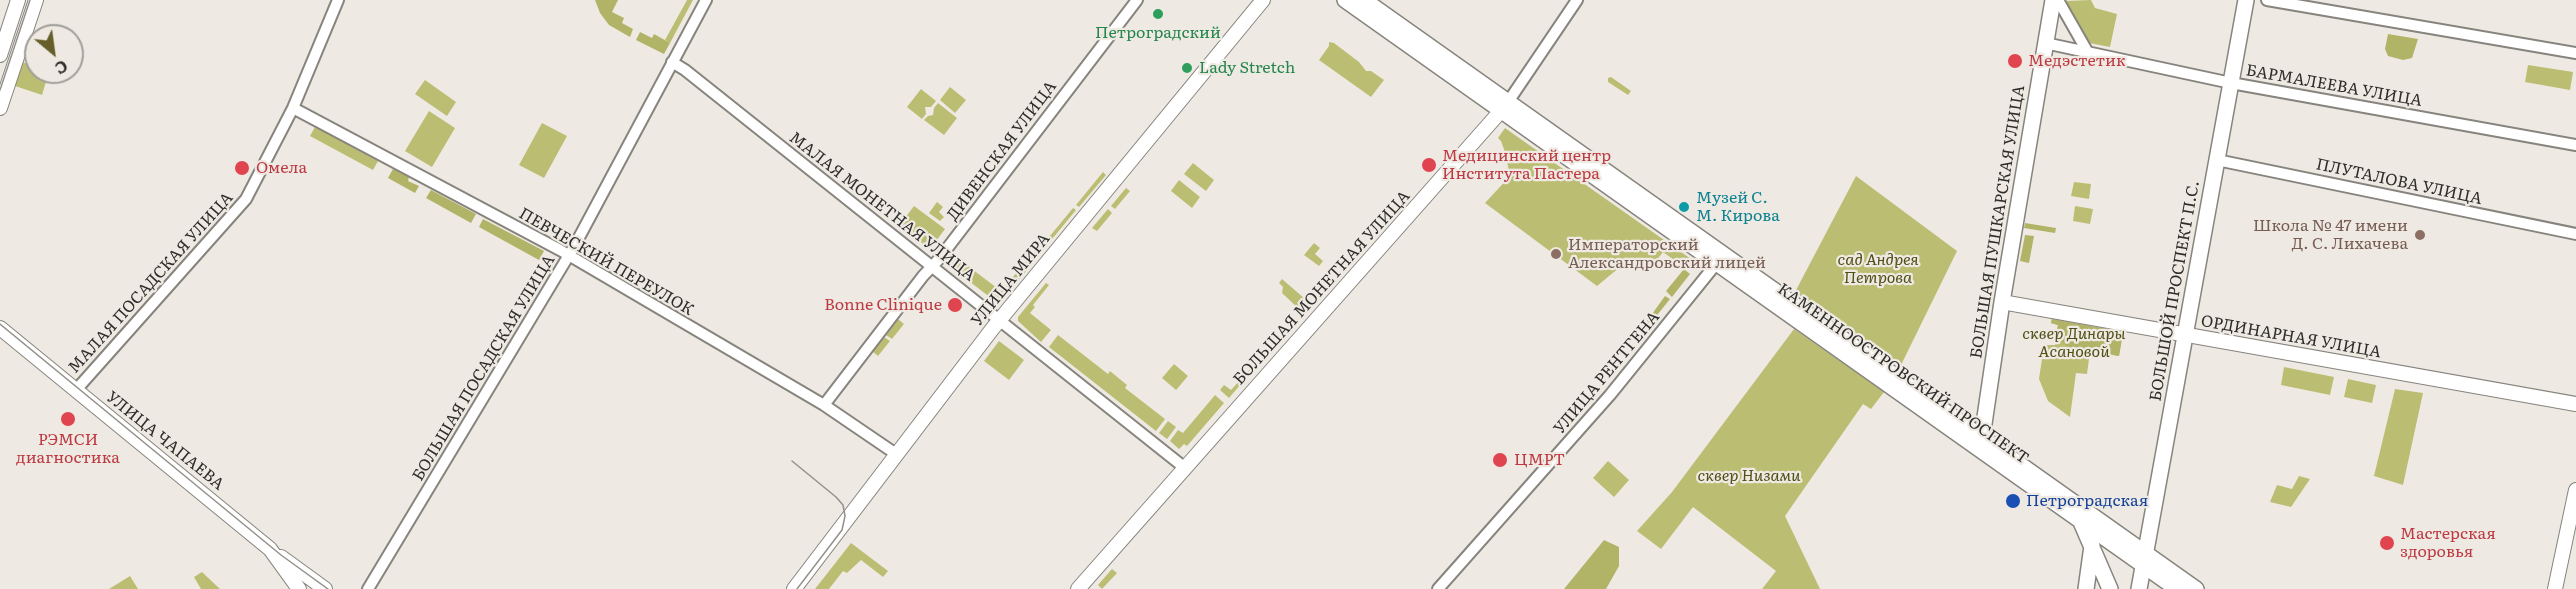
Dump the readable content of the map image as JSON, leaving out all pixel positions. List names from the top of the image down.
{
  "streets": {
    "main road": ["БОЛЬШАЯ ПУШКАРСКАЯ УЛИЦА", "БОЛЬШОЙ ПРОСПЕКТ П.С.", "КАМЕННООСТРОВСКИЙ ПРОСПЕКТ"],
    "street": [
      "БАРМАЛЕЕВА УЛИЦА",
      "ДИВЕНСКАЯ УЛИЦА",
      "ПЛУТАЛОВА УЛИЦА",
      "МАЛАЯ МОНЕТНАЯ УЛИЦА",
      "ПЕВЧЕСКИЙ ПЕРЕУЛОК",
      "УЛИЦА МИРА",
      "МАЛАЯ ПОСАДСКАЯ УЛИЦА",
      "БОЛЬШАЯ МОНЕТНАЯ УЛИЦА",
      "ОРДИНАРНАЯ УЛИЦА",
      "БОЛЬШАЯ ПОСАДСКАЯ УЛИЦА",
      "УЛИЦА РЕНТГЕНА",
      "УЛИЦА ЧАПАЕВА"
    ]
  },
  "crossings": [
    ["БАРМАЛЕЕВА УЛИЦА", "БОЛЬШАЯ ПУШКАРСКАЯ УЛИЦА"],
    ["БАРМАЛЕЕВА УЛИЦА", "БОЛЬШОЙ ПРОСПЕКТ П.С."],
    ["ДИВЕНСКАЯ УЛИЦА", "МАЛАЯ МОНЕТНАЯ УЛИЦА"],
    ["ДИВЕНСКАЯ УЛИЦА", "ПЕВЧЕСКИЙ ПЕРЕУЛОК"],
    ["ПЛУТАЛОВА УЛИЦА", "БОЛЬШОЙ ПРОСПЕКТ П.С."],
    ["МАЛАЯ МОНЕТНАЯ УЛИЦА", "УЛИЦА МИРА"],
    ["МАЛАЯ МОНЕТНАЯ УЛИЦА", "БОЛЬШАЯ МОНЕТНАЯ УЛИЦА"],
    ["МАЛАЯ МОНЕТНАЯ УЛИЦА", "БОЛЬШАЯ ПОСАДСКАЯ УЛИЦА"],
    ["БОЛЬШАЯ ПУШКАРСКАЯ УЛИЦА", "ОРДИНАРНАЯ УЛИЦА"],
    ["БОЛЬШАЯ ПУШКАРСКАЯ УЛИЦА", "КАМЕННООСТРОВСКИЙ ПРОСПЕКТ"],
    ["ПЕВЧЕСКИЙ ПЕРЕУЛОК", "УЛИЦА МИРА"],
    ["ПЕВЧЕСКИЙ ПЕРЕУЛОК", "МАЛАЯ ПОСАДСКАЯ УЛИЦА"],
    ["ПЕВЧЕСКИЙ ПЕРЕУЛОК", "БОЛЬШАЯ ПОСАДСКАЯ УЛИЦА"],
    ["МАЛАЯ ПОСАДСКАЯ УЛИЦА", "УЛИЦА ЧАПАЕВА"],
    ["БОЛЬШАЯ МОНЕТНАЯ УЛИЦА", "КАМЕННООСТРОВСКИЙ ПРОСПЕКТ"],
    ["БОЛЬШОЙ ПРОСПЕКТ П.С.", "ОРДИНАРНАЯ УЛИЦА"],
    ["БОЛЬШОЙ ПРОСПЕКТ П.С.", "КАМЕННООСТРОВСКИЙ ПРОСПЕКТ"],
    ["УЛИЦА РЕНТГЕНА", "КАМЕННООСТРОВСКИЙ ПРОСПЕКТ"]
  ],
  "parks": ["сад Андрея Петрова", "сквер Динары Асановой", "сквер Низами"],
  "places": [
    "Петроградский",
    "Медэстетик",
    "Lady Stretch",
    "Медицинский центр Института Пастера",
    "Омела",
    "Музей С. М. Кирова",
    "Школа № 47 имени Д. С. Лихачева",
    "Императорский Александровский лицей",
    "Bonne Clinique",
    "РЭМСИ диагностика",
    "ЦМРТ",
    "Петроградская",
    "Мастерская здоровья"
  ],
  "north": "bottom right"
}
